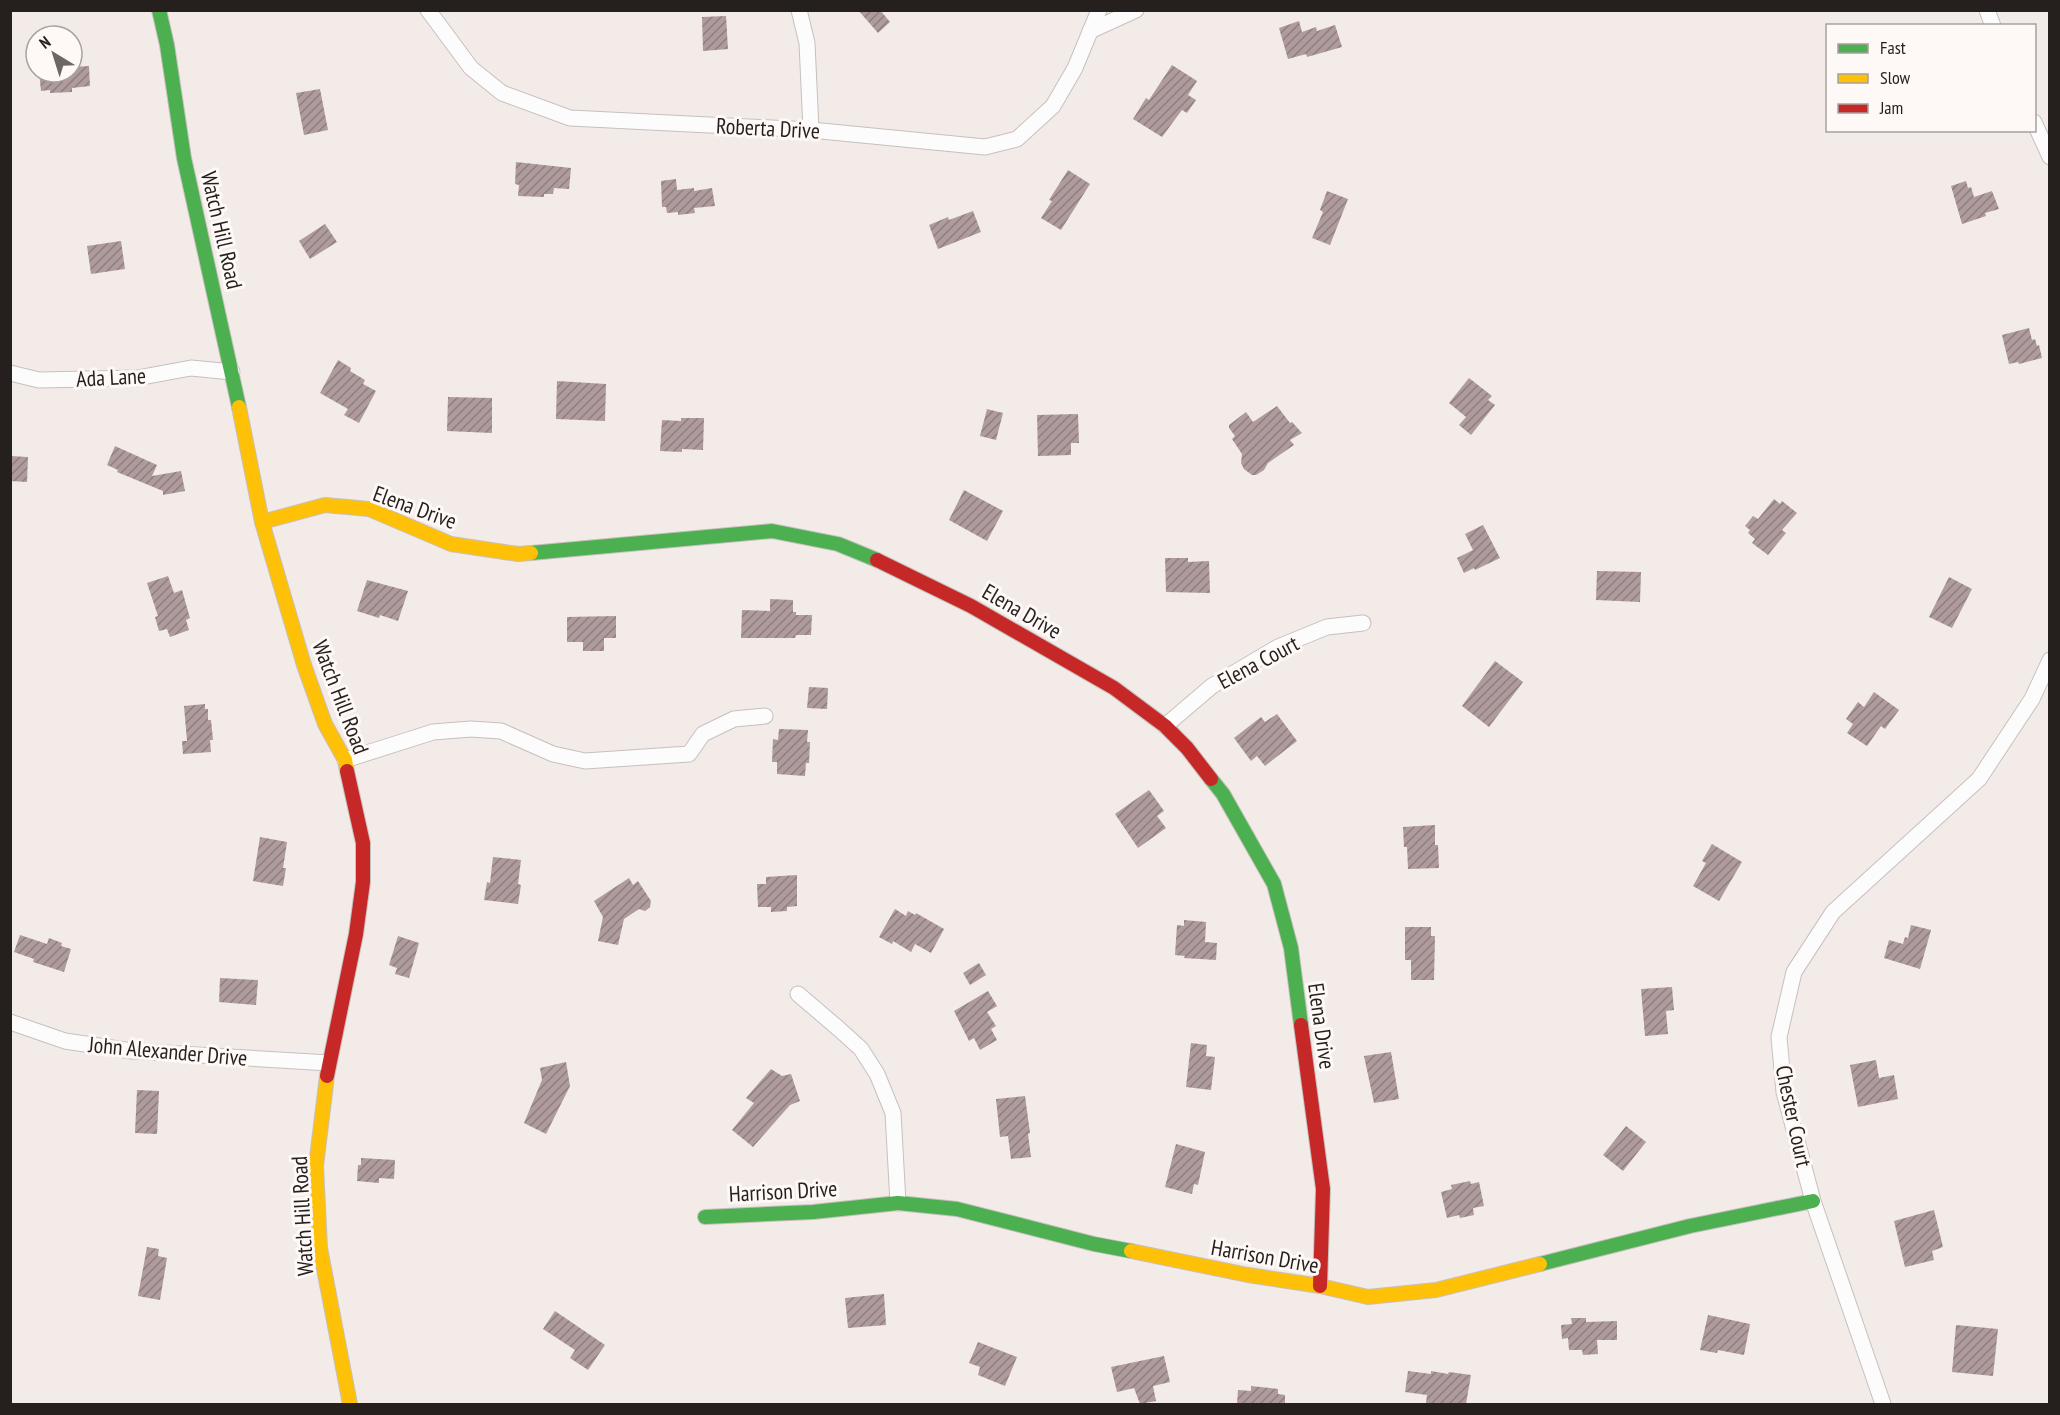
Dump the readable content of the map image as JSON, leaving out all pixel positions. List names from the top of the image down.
{
  "streets": {
    "street": [
      "Roberta Drive",
      "Watch Hill Road",
      "Ada Lane",
      "Elena Drive",
      "Elena Court",
      "John Alexander Drive",
      "Chester Court",
      "Harrison Drive"
    ]
  },
  "crossings": [
    ["Watch Hill Road", "Ada Lane"],
    ["Watch Hill Road", "Elena Drive"],
    ["Watch Hill Road", "John Alexander Drive"],
    ["Elena Drive", "Elena Court"],
    ["Elena Drive", "Harrison Drive"],
    ["Chester Court", "Harrison Drive"]
  ],
  "legend": ["Fast", "Slow", "Jam"],
  "north": "top left"
}
